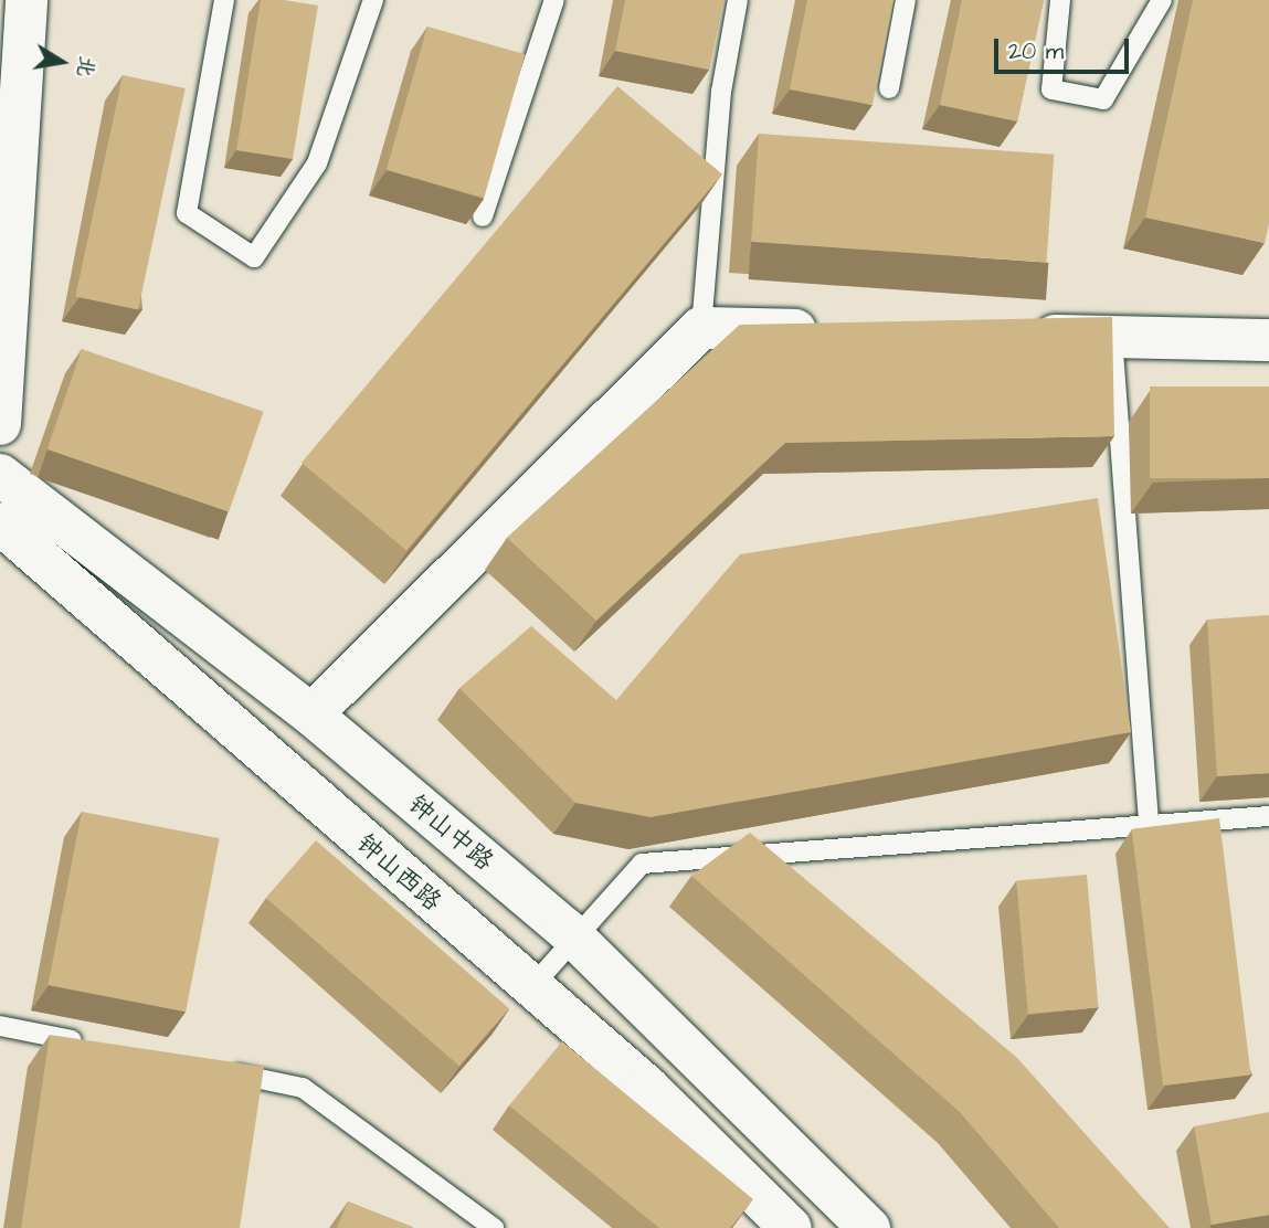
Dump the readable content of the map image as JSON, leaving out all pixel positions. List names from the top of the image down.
{
  "streets": {
    "main road": ["钟山中路", "钟山西路"]
  },
  "scale_bar": "20 m",
  "north": "right"
}
